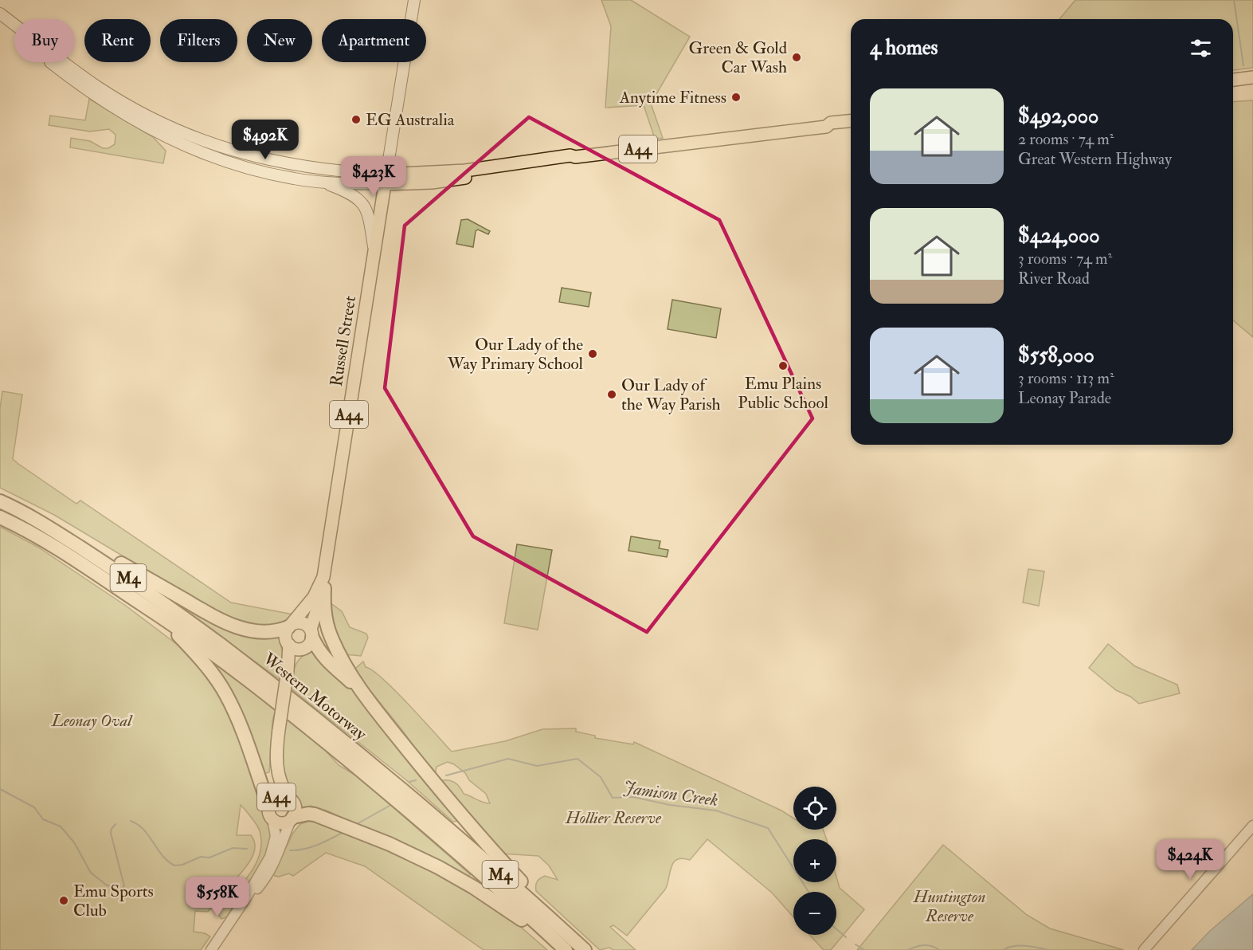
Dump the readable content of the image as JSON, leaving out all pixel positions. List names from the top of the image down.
{
  "streets": {
    "highway": [
      "A44",
      "Russell Street",
      "M4",
      "Western Motorway"
    ]
  },
  "crossings": [
    ["A44", "Russell Street"],
    ["A44", "M4"],
    ["Russell Street", "M4"],
    ["M4", "Western Motorway"]
  ],
  "water": ["Jamison Creek"],
  "parks": ["Leonay Oval", "Hollier Reserve", "Huntington Reserve"],
  "places": [
    "Green & Gold Car Wash",
    "Anytime Fitness",
    "EG Australia",
    "Our Lady of the Way Primary School",
    "Emu Plains Public School",
    "Our Lady of the Way Parish",
    "Emu Sports Club"
  ],
  "page": {
    "chip": [
      "Buy",
      "Rent",
      "Filters",
      "New",
      "Apartment"
    ],
    "heading": "4 homes",
    "list": [
      {
        "name": "$492,000",
        "note": "2 rooms · 74 m² · Great Western Highway"
      },
      {
        "name": "$424,000",
        "note": "3 rooms · 74 m² · River Road"
      },
      {
        "name": "$558,000",
        "note": "3 rooms · 113 m² · Leonay Parade"
      }
    ],
    "price": [
      "$492K",
      "$423K",
      "$424K",
      "$558K"
    ],
    "map_buttons": ["+", "−"]
  }
}
